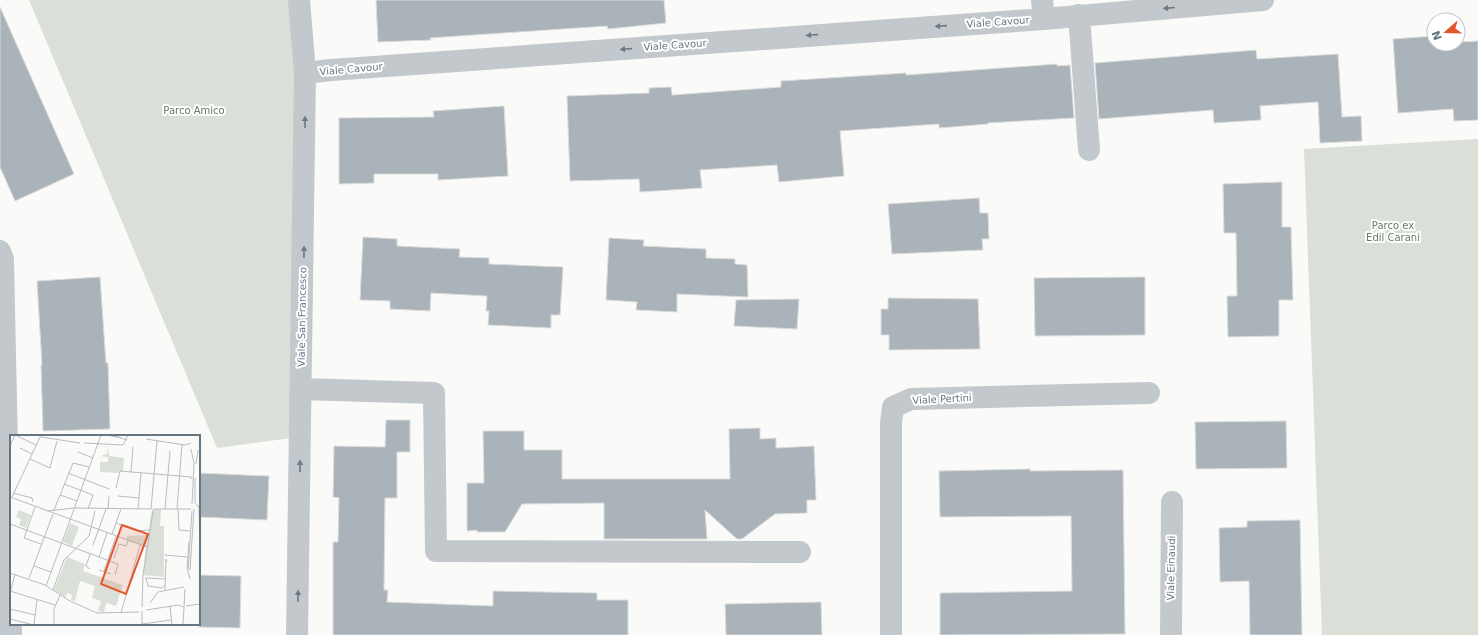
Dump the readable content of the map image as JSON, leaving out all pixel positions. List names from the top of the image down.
{
  "streets": {
    "street": [
      "Viale Cavour",
      "Viale San Francesco",
      "Viale Pertini",
      "Viale Einaudi"
    ]
  },
  "crossings": [
    ["Viale Cavour", "Viale San Francesco"]
  ],
  "one_way": ["Viale Cavour", "Viale San Francesco"],
  "parks": ["Parco Amico", "Parco ex Edil Carani"],
  "north": "left"
}
